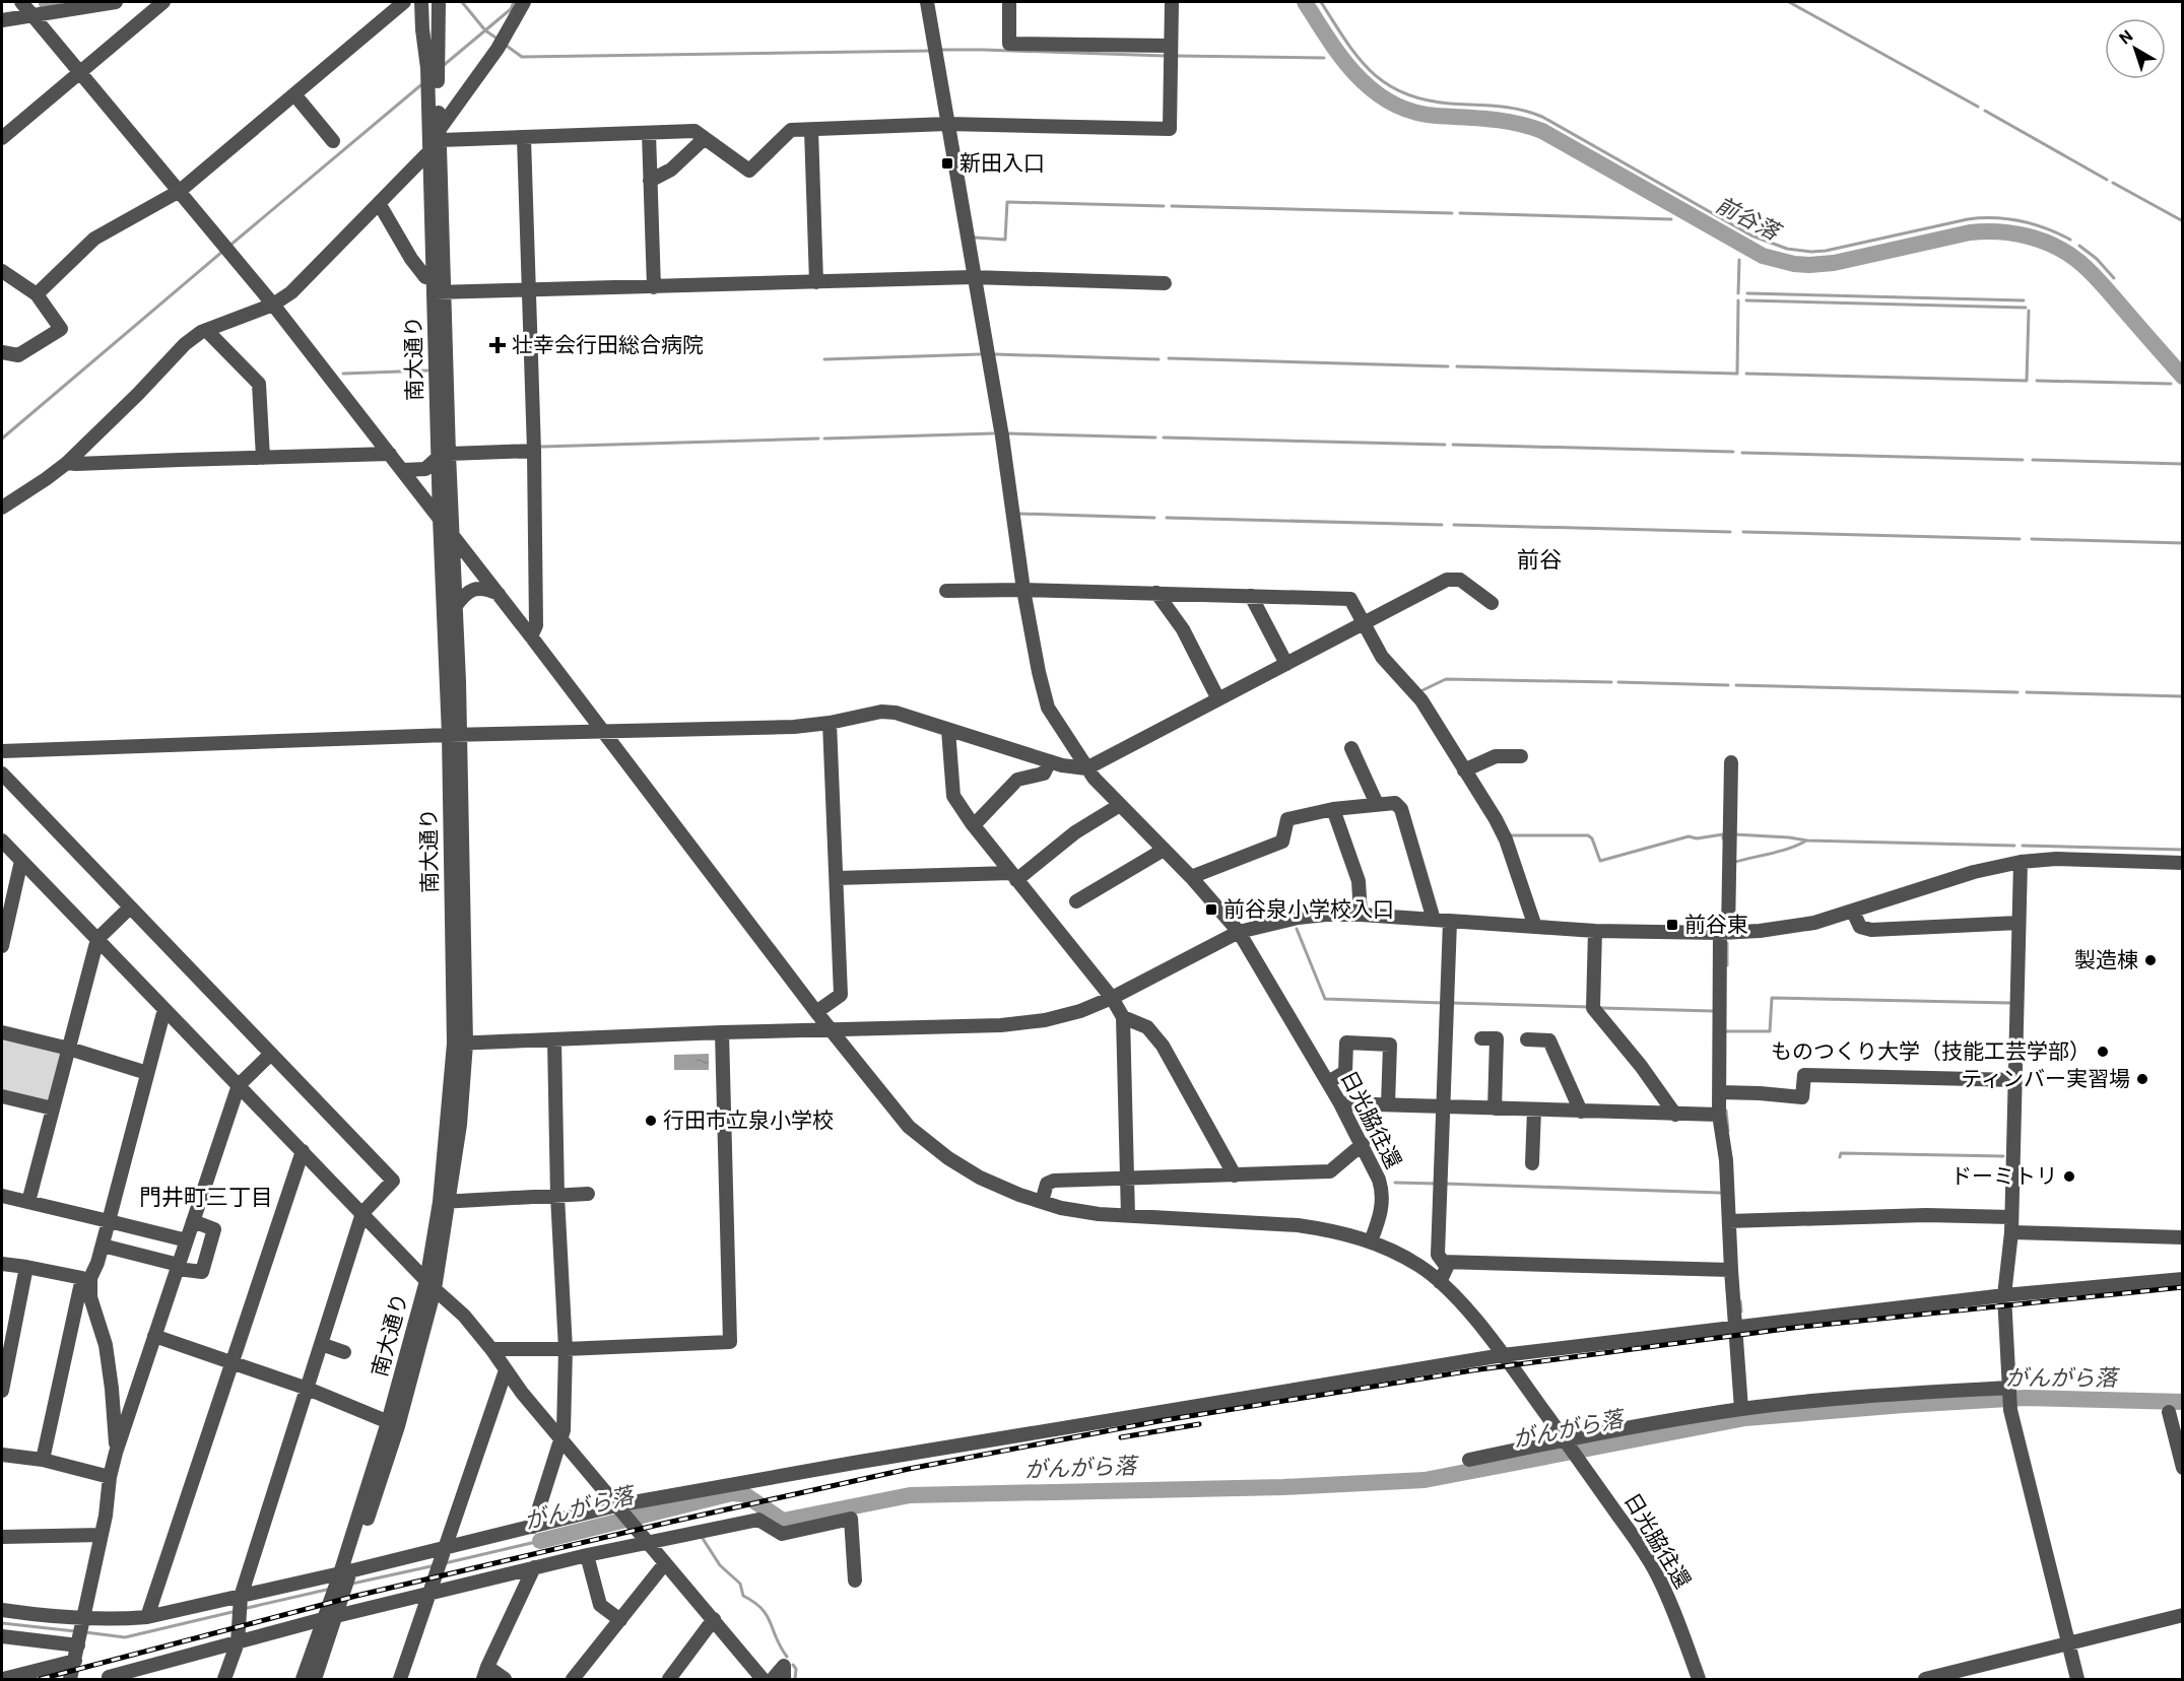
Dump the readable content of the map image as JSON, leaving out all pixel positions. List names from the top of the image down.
{
  "streets": {
    "street": ["南大通り", "日光脇往還"]
  },
  "districts": ["前谷", "門井町三丁目"],
  "water": ["前谷落", "がんがら落"],
  "places": {
    "transit": ["新田入口", "前谷泉小学校入口", "前谷東"],
    "health": ["壮幸会行田総合病院"],
    "other": [
      "製造棟",
      "ものつくり大学（技能工芸学部）",
      "ティンバー実習場",
      "行田市立泉小学校",
      "ドーミトリ"
    ]
  },
  "north": "top left"
}
